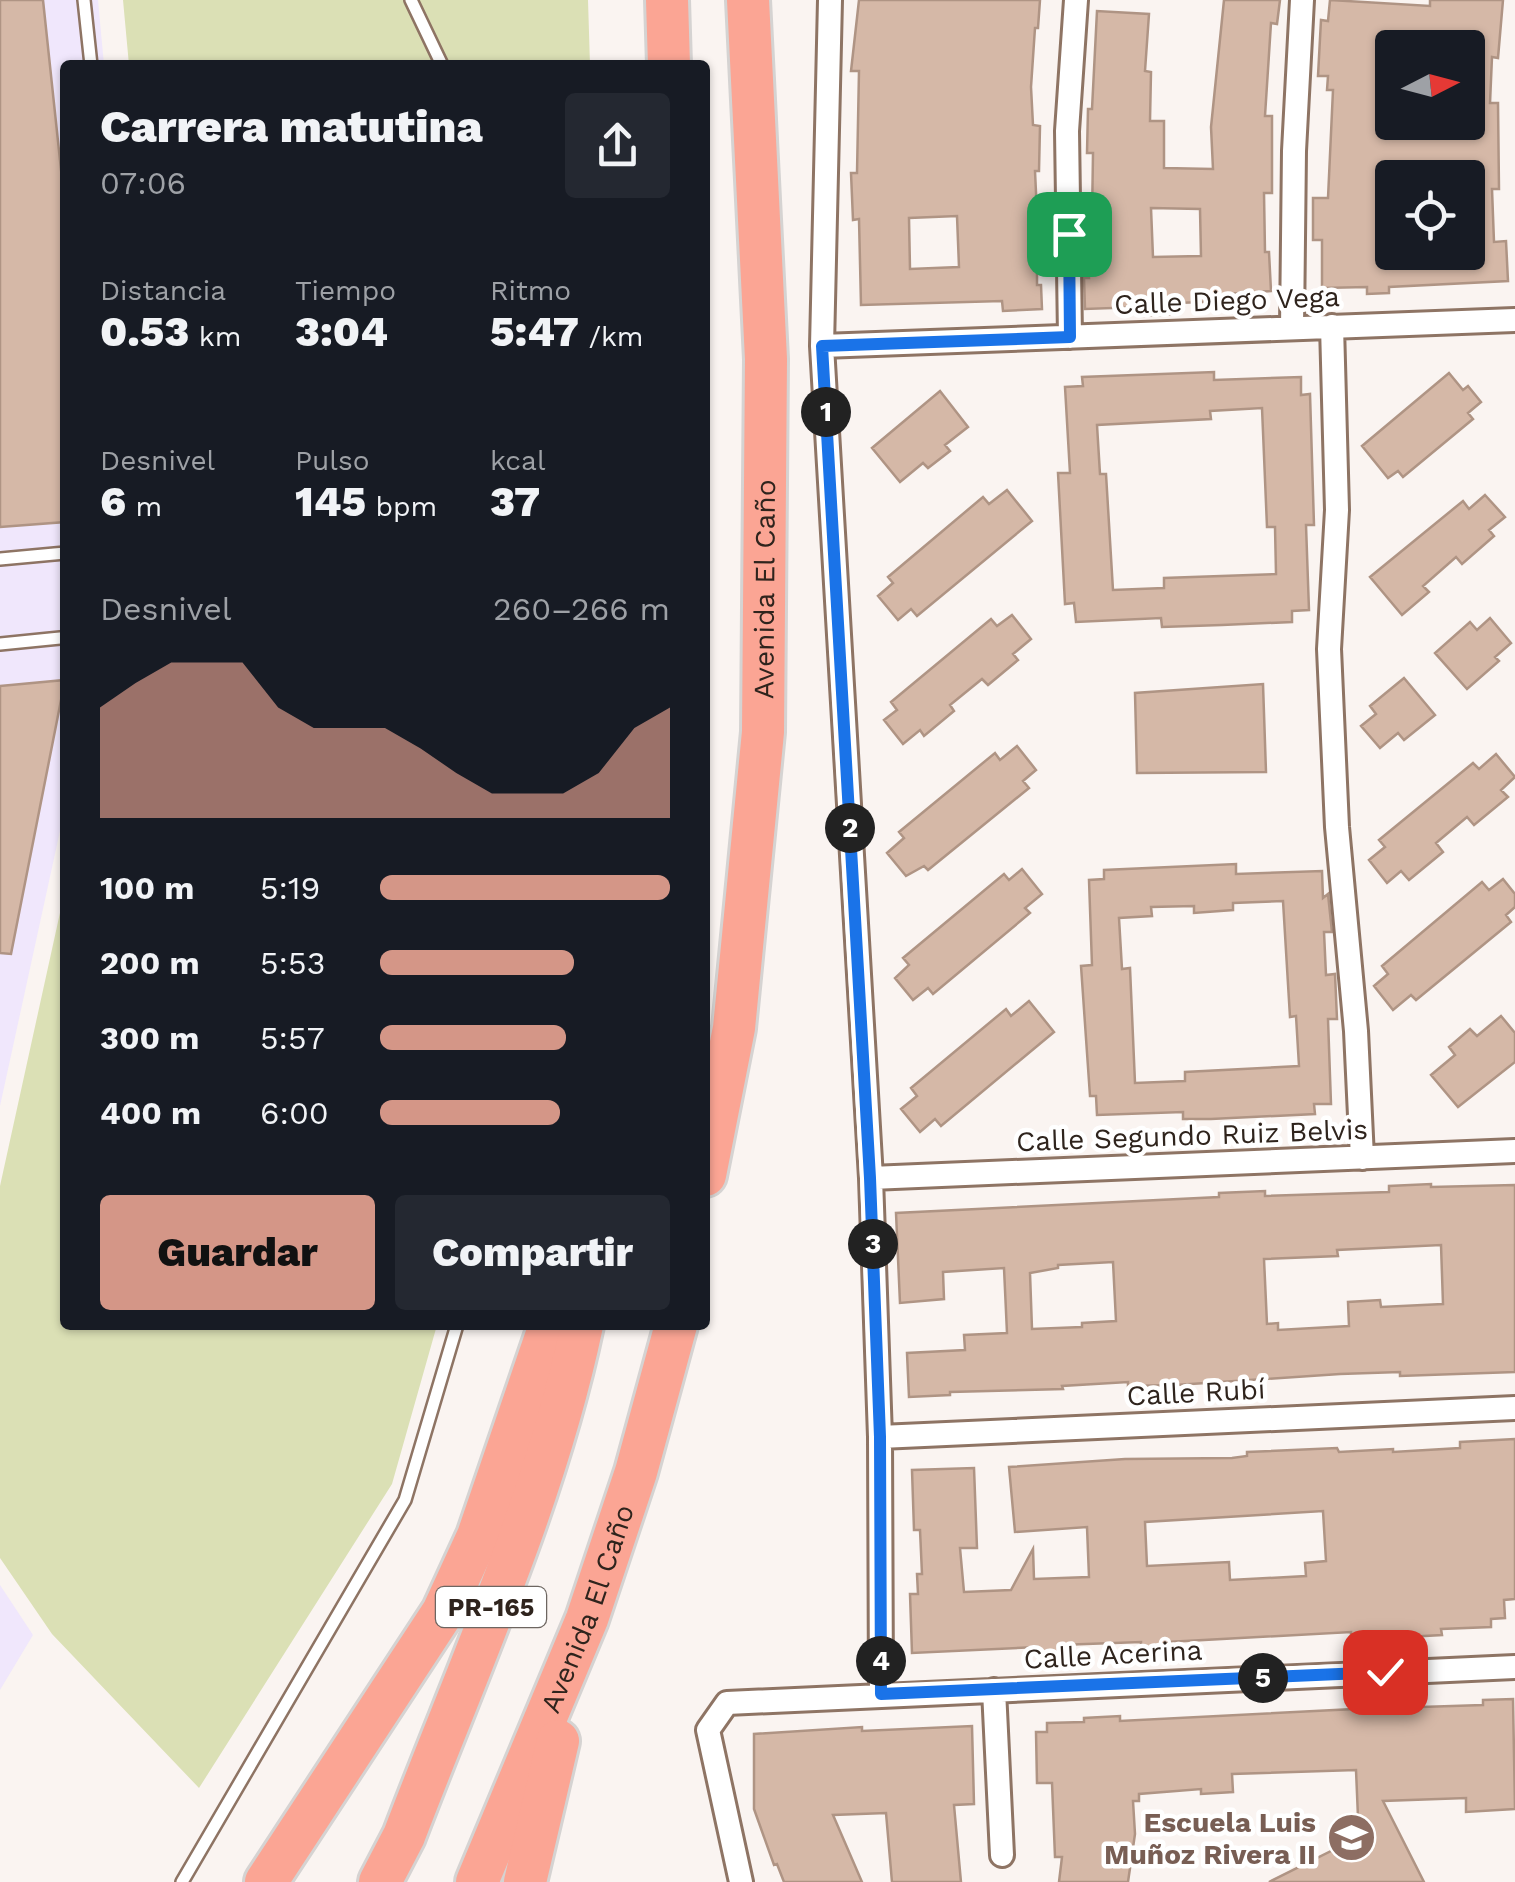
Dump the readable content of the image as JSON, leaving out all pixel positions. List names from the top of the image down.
{
  "streets": {
    "highway": ["Avenida El Caño", "PR-165"],
    "street": [
      "Calle Diego Vega",
      "Calle Segundo Ruiz Belvis",
      "Calle Rubí",
      "Calle Acerina"
    ]
  },
  "places": {
    "school or university": ["Escuela Luis Muñoz Rivera II"]
  },
  "north": "right",
  "page": {
    "heading": ["Carrera matutina", "07:06"],
    "stats": [
      ["Distancia", "0.53 km"],
      ["Tiempo", "3:04"],
      ["Ritmo", "5:47 /km"],
      ["Desnivel", "6 m"],
      ["Pulso", "145 bpm"],
      ["kcal", "37"]
    ],
    "pins": [
      "1",
      "2",
      "3",
      "4",
      "5"
    ],
    "chart": ["Desnivel", "260–266 m"],
    "list": [
      {
        "name": "100 m",
        "note": "5:19"
      },
      {
        "name": "200 m",
        "note": "5:53"
      },
      {
        "name": "300 m",
        "note": "5:57"
      },
      {
        "name": "400 m",
        "note": "6:00"
      }
    ],
    "buttons": ["Guardar", "Compartir"]
  }
}
